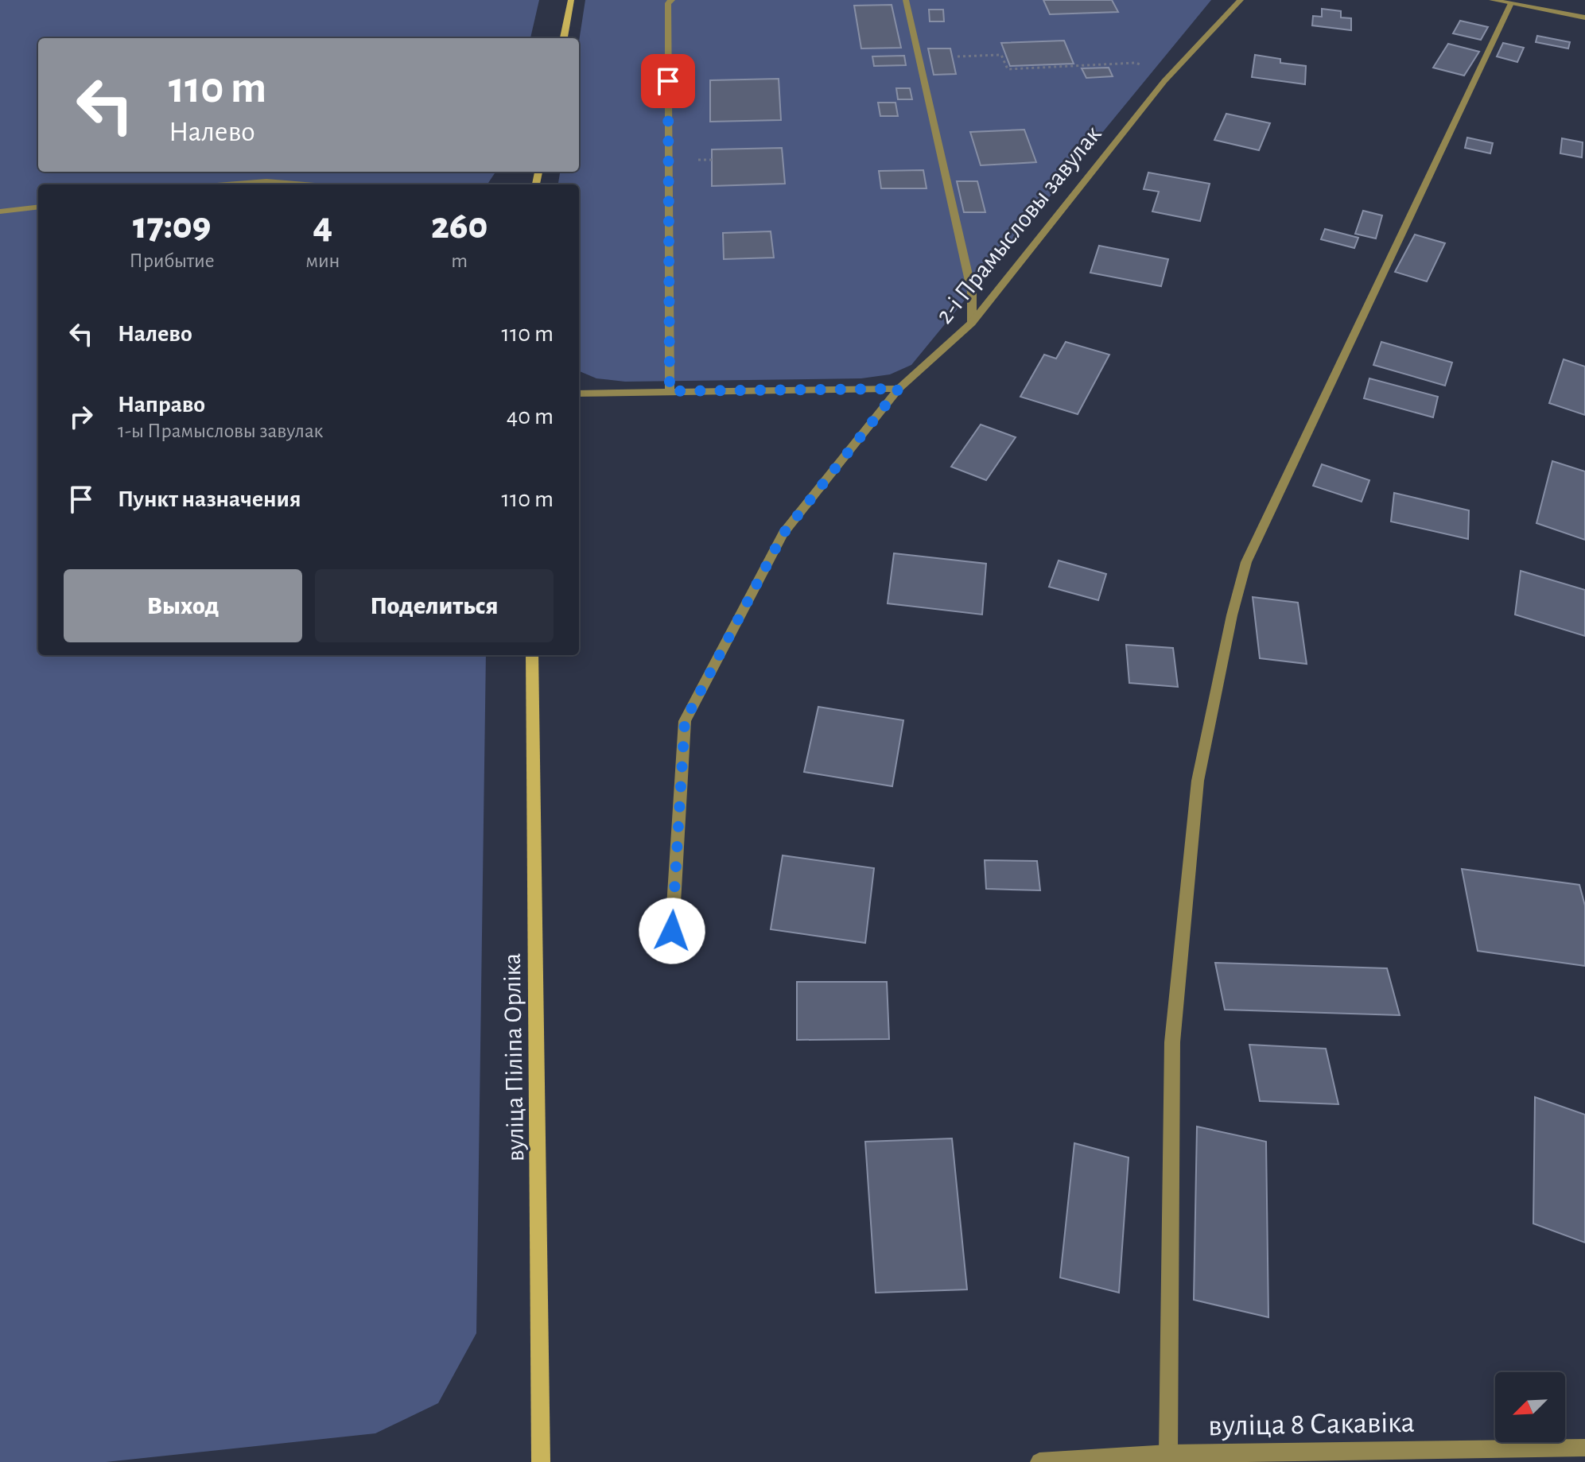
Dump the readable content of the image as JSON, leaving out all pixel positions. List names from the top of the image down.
{
  "streets": {
    "street": ["2-і Прамысловы завулак", "вуліца Піліпа Орліка", "вуліца 8 Сакавіка"]
  },
  "north": "bottom left",
  "page": {
    "turn": ["110 m", "Налево"],
    "eta": [
      "17:09",
      "Прибытие",
      "4",
      "мин",
      "260",
      "m"
    ],
    "list": [
      {
        "name": "Налево",
        "value": "110 m"
      },
      {
        "name": "Направо",
        "note": "1-ы Прамысловы завулак",
        "value": "40 m"
      },
      {
        "name": "Пункт назначения",
        "value": "110 m"
      }
    ],
    "buttons": ["Выход", "Поделиться"]
  }
}
